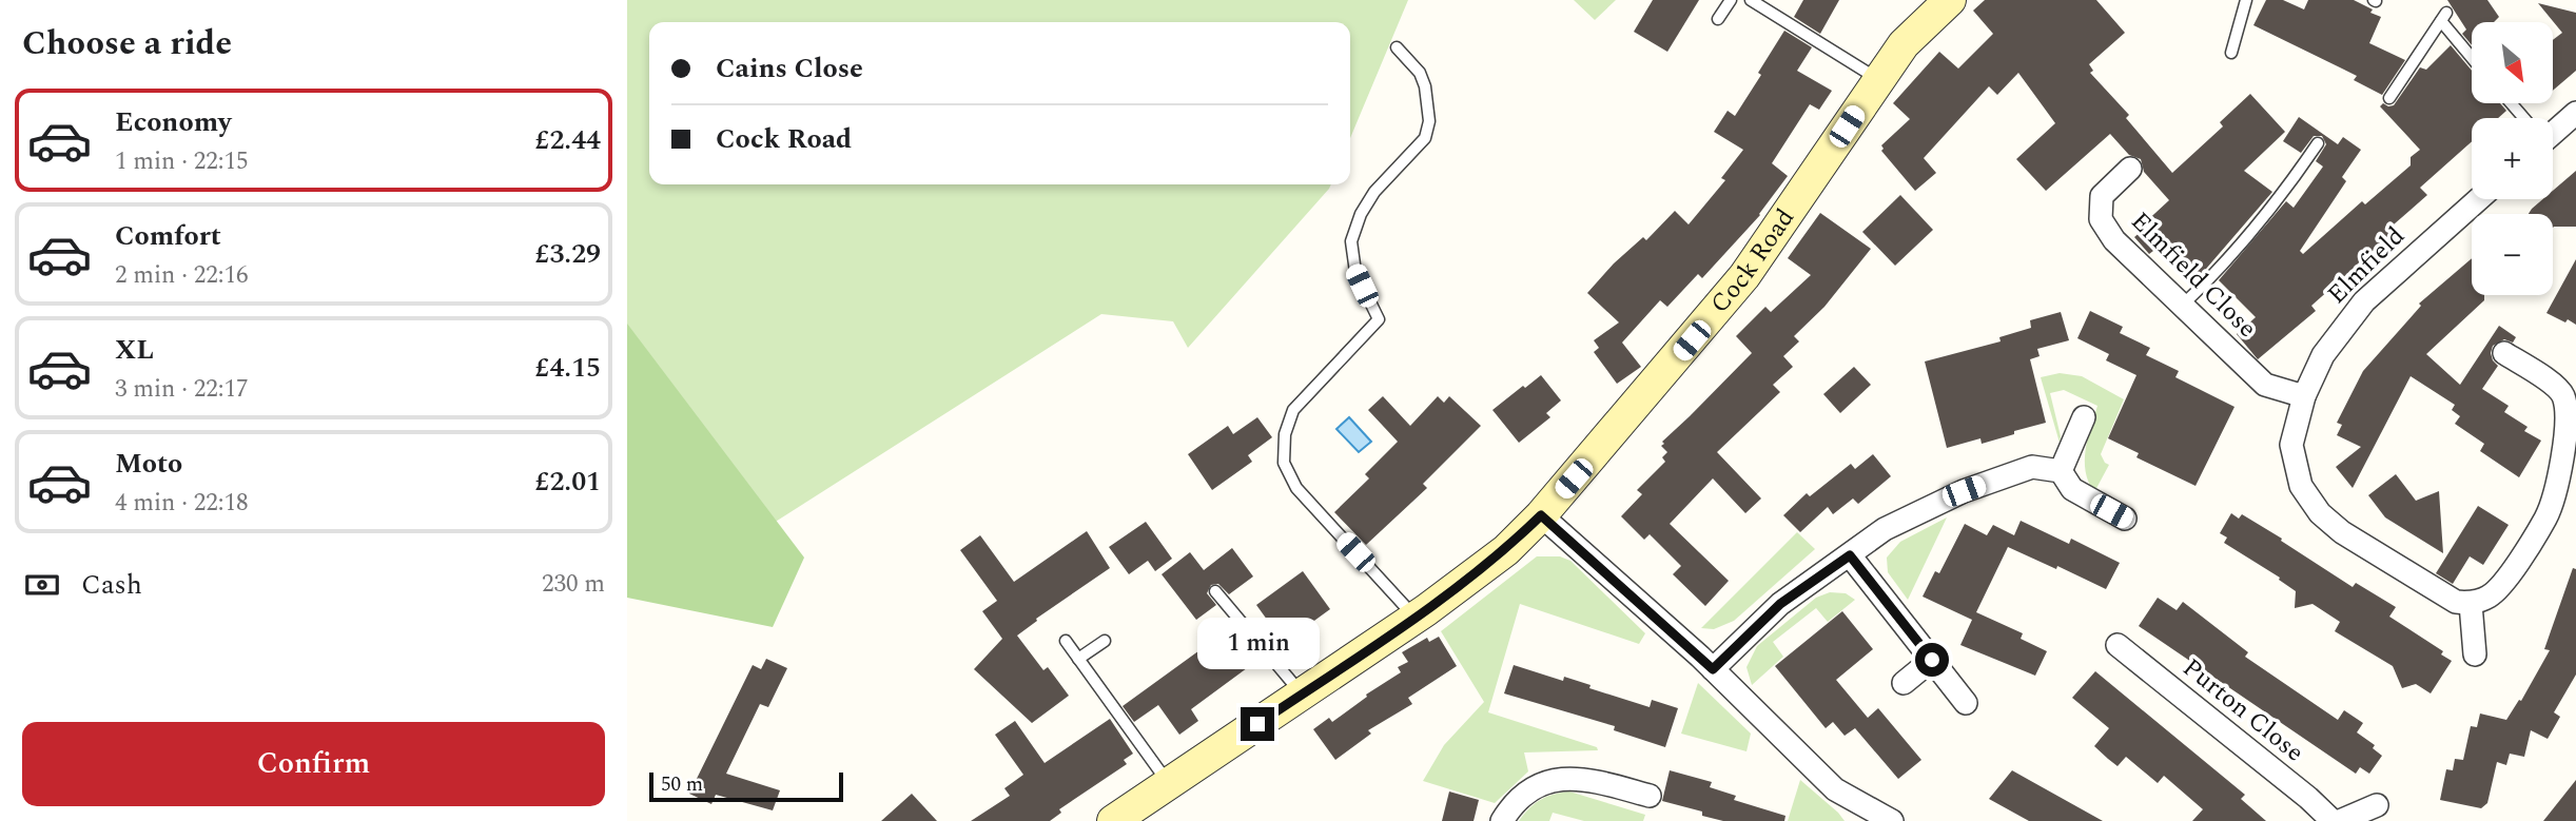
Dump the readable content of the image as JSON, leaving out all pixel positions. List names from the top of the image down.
{
  "streets": {
    "street": [
      "Cock Road",
      "Elmfield",
      "Elmfield Close",
      "Purton Close"
    ]
  },
  "crossings": [
    ["Elmfield", "Elmfield Close"]
  ],
  "scale_bar": "50 m",
  "north": "bottom right",
  "page": {
    "heading": "Choose a ride",
    "map_buttons": ["+", "−"],
    "banner": ["Cains Close", "Cock Road"],
    "list": [
      {
        "name": "Economy",
        "note": "1 min · 22:15",
        "value": "£2.44"
      },
      {
        "name": "Comfort",
        "note": "2 min · 22:16",
        "value": "£3.29"
      },
      {
        "name": "XL",
        "note": "3 min · 22:17",
        "value": "£4.15"
      },
      {
        "name": "Moto",
        "note": "4 min · 22:18",
        "value": "£2.01"
      }
    ],
    "pay": ["Cash", "230 m"],
    "bubble": "1 min",
    "buttons": "Confirm",
    "scale": "50 m"
  }
}
